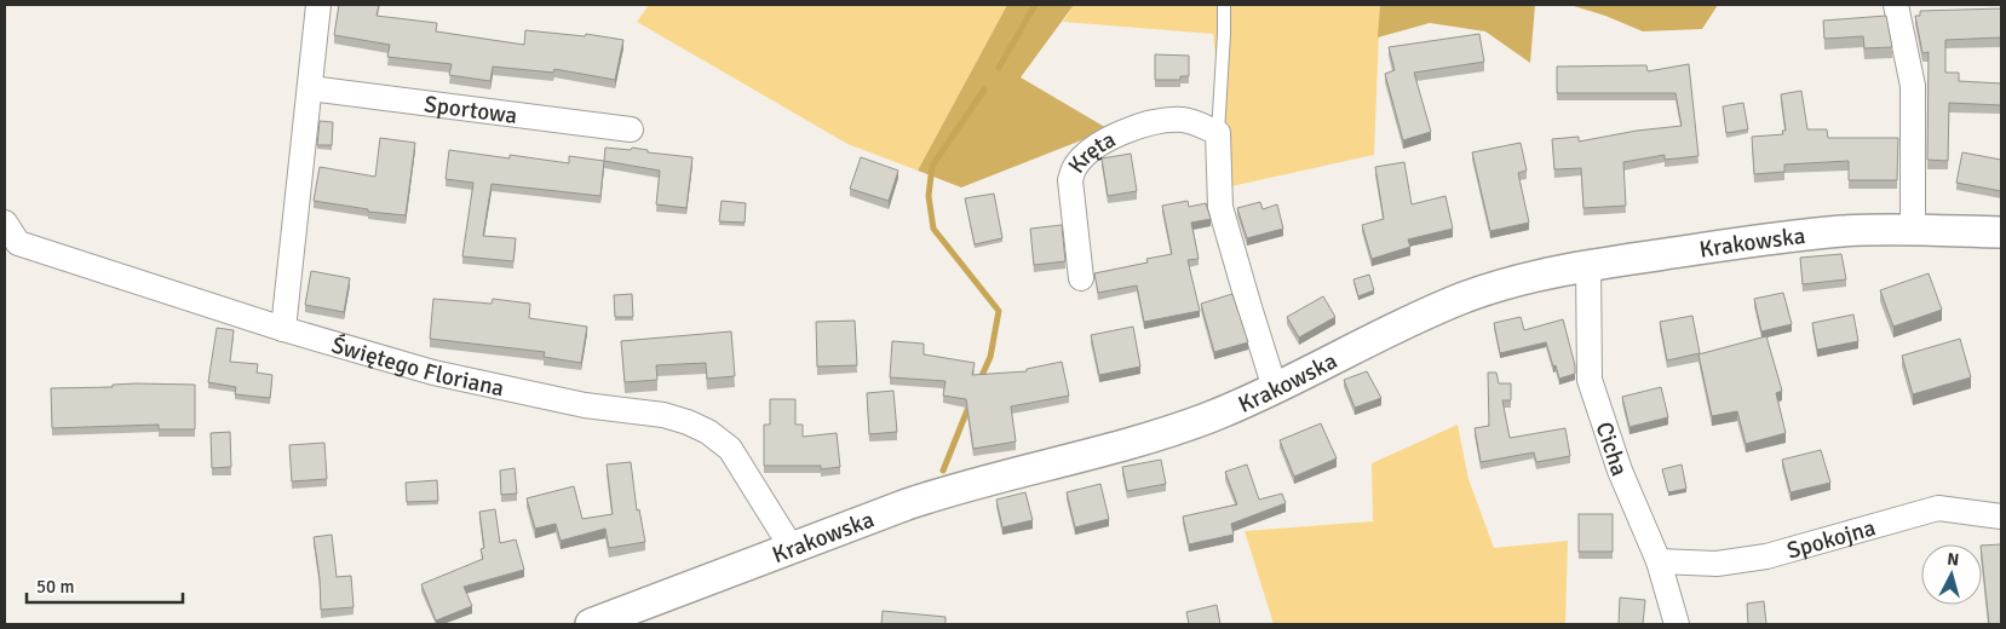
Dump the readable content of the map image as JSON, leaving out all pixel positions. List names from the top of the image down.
{
  "streets": {
    "street": [
      "Sportowa",
      "Kręta",
      "Krakowska",
      "Świętego Floriana",
      "Cicha",
      "Spokojna"
    ]
  },
  "crossings": [
    ["Krakowska", "Świętego Floriana"],
    ["Krakowska", "Cicha"],
    ["Cicha", "Spokojna"]
  ],
  "scale_bar": "50 m",
  "north": "top"
}
